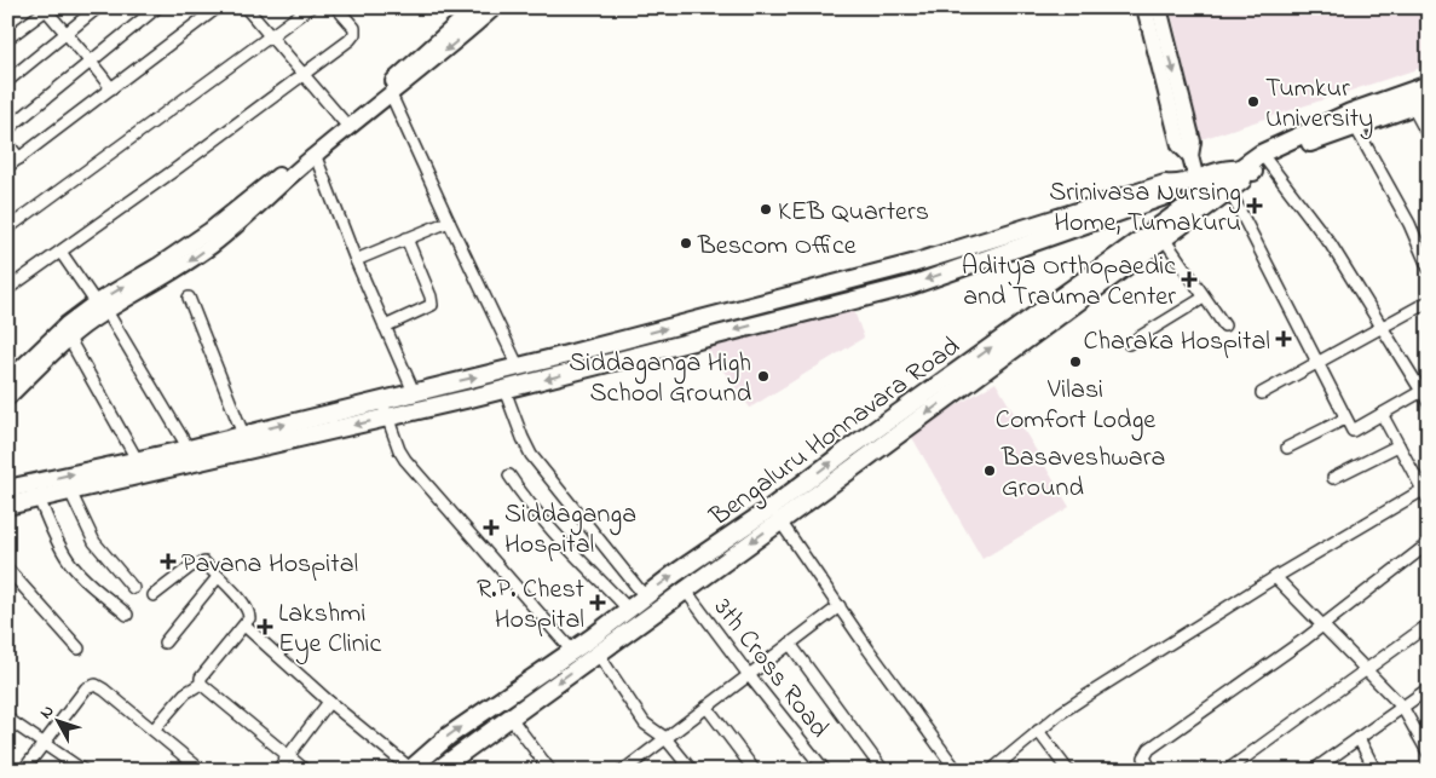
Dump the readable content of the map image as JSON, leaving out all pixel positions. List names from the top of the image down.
{
  "streets": {
    "main road": ["Bengaluru Honnavara Road"],
    "street": ["3th Cross Road"]
  },
  "crossings": [
    ["Bengaluru Honnavara Road", "3th Cross Road"]
  ],
  "places": {
    "other": [
      "Tumkur University",
      "KEB Quarters",
      "Bescom Office",
      "Vilasi Comfort Lodge",
      "Siddaganga High School Ground",
      "Basaveshwara Ground"
    ],
    "health": [
      "Srinivasa Nursing Home, Tumakuru",
      "Aditya Orthopaedic and Trauma Center",
      "Charaka Hospital",
      "Siddaganga Hospital",
      "Pavana Hospital",
      "R.P. Chest Hospital",
      "Lakshmi Eye Clinic"
    ]
  },
  "north": "top left"
}
